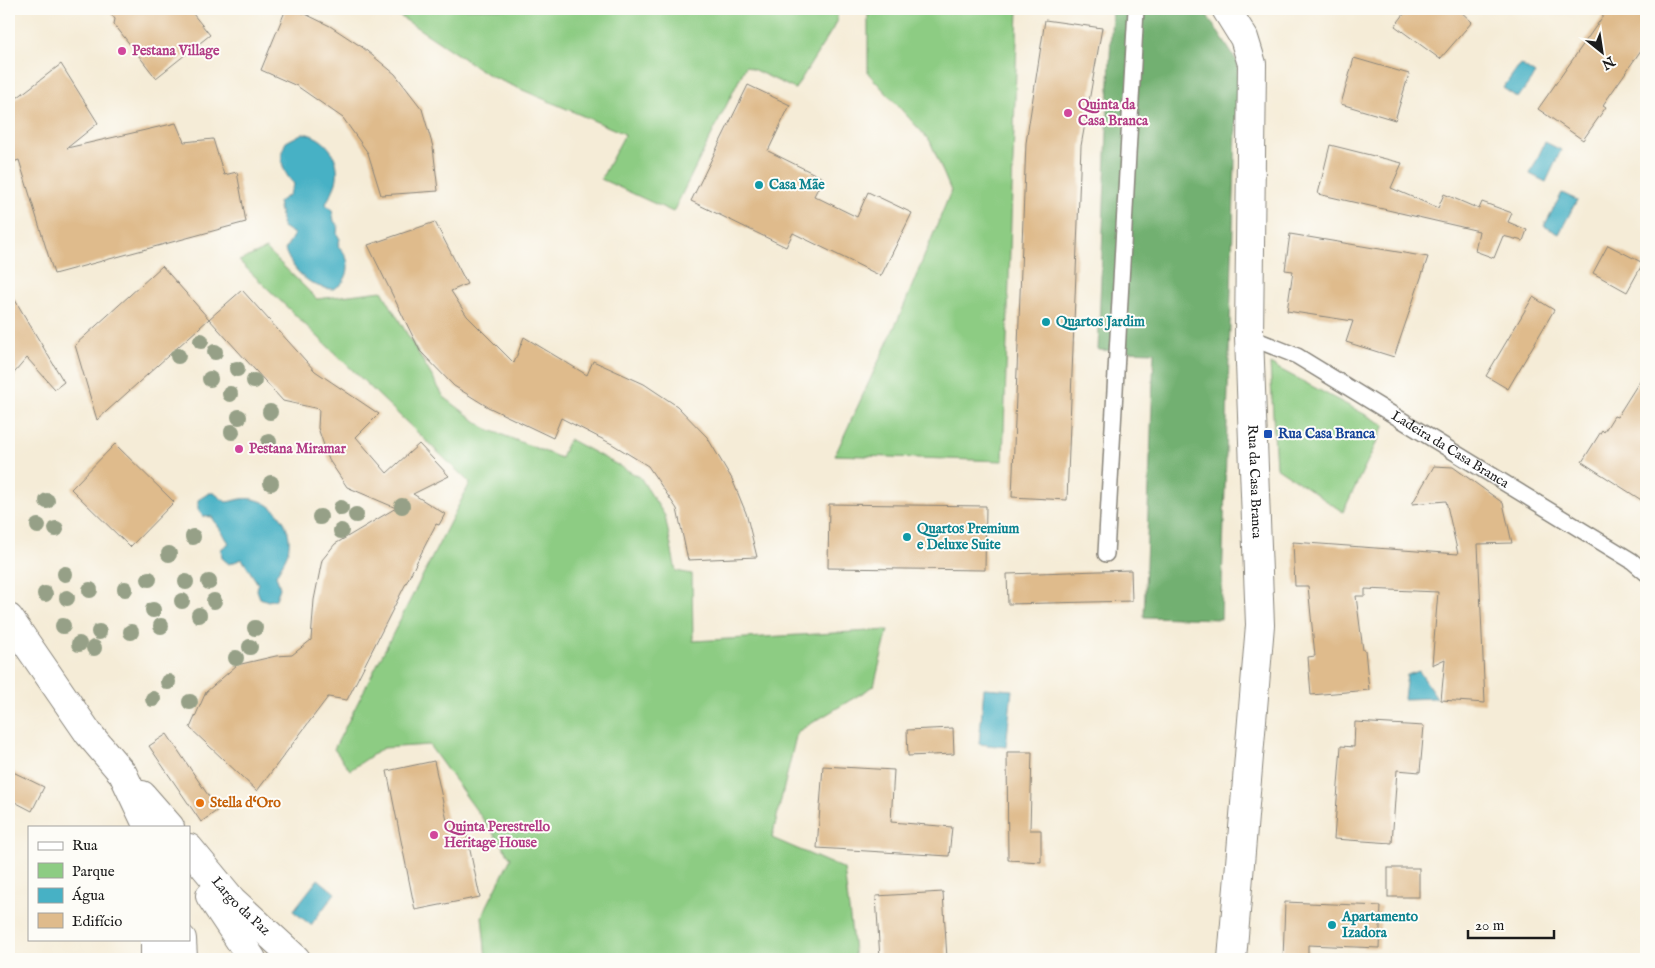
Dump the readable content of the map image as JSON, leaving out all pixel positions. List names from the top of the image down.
{
  "streets": {
    "street": ["Rua da Casa Branca", "Largo da Paz"],
    "lane": ["Ladeira da Casa Branca"]
  },
  "crossings": [
    ["Ladeira da Casa Branca", "Rua da Casa Branca"]
  ],
  "places": {
    "other": [
      "Pestana Village",
      "Quinta da Casa Branca",
      "Casa Mãe",
      "Quartos Jardim",
      "Pestana Miramar",
      "Quartos Premium e Deluxe Suite",
      "Stella d‘Oro",
      "Quinta Perestrello Heritage House",
      "Apartamento Izadora"
    ],
    "transit": ["Rua Casa Branca"]
  },
  "legend": [
    "Rua",
    "Parque",
    "Água",
    "Edifício"
  ],
  "scale_bar": "20 m",
  "north": "bottom right"
}
